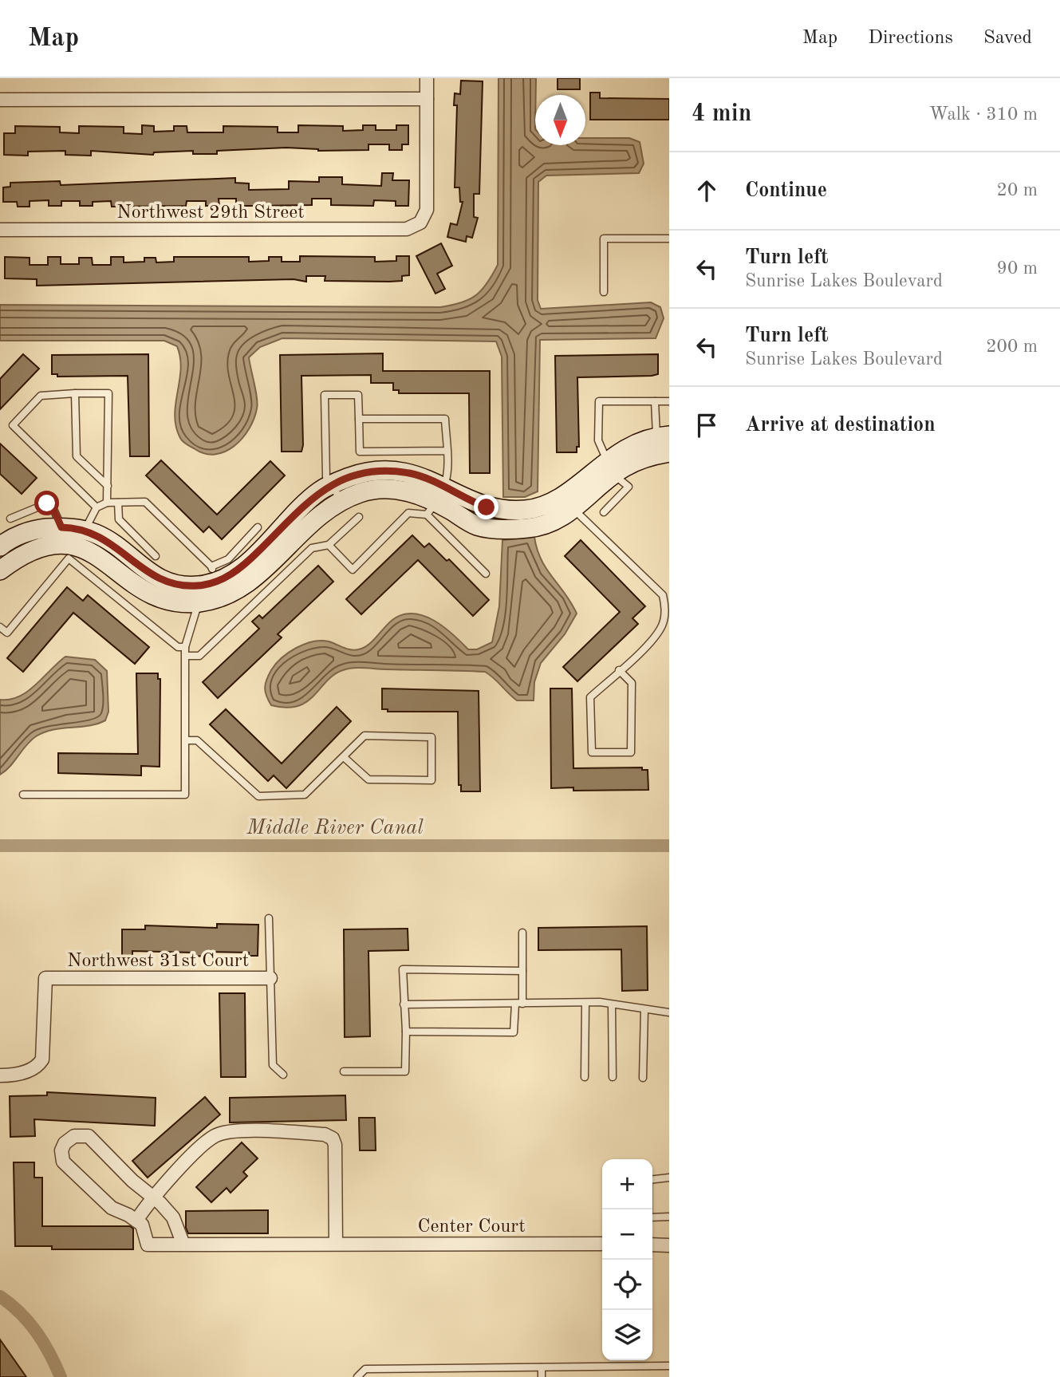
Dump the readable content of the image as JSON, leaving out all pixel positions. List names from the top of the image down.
{
  "streets": {
    "street": ["Northwest 29th Street", "Northwest 31st Court", "Center Court"]
  },
  "water": ["Middle River Canal"],
  "north": "bottom",
  "page": {
    "header": "Map",
    "nav": ["Map", "Directions", "Saved"],
    "heading": ["4 min", "Walk · 310 m"],
    "list": [
      ["Continue", "20 m"],
      ["Turn left", "Sunrise Lakes Boulevard", "90 m"],
      ["Turn left", "Sunrise Lakes Boulevard", "200 m"],
      "Arrive at destination"
    ],
    "map_buttons": ["+", "−"]
  }
}
